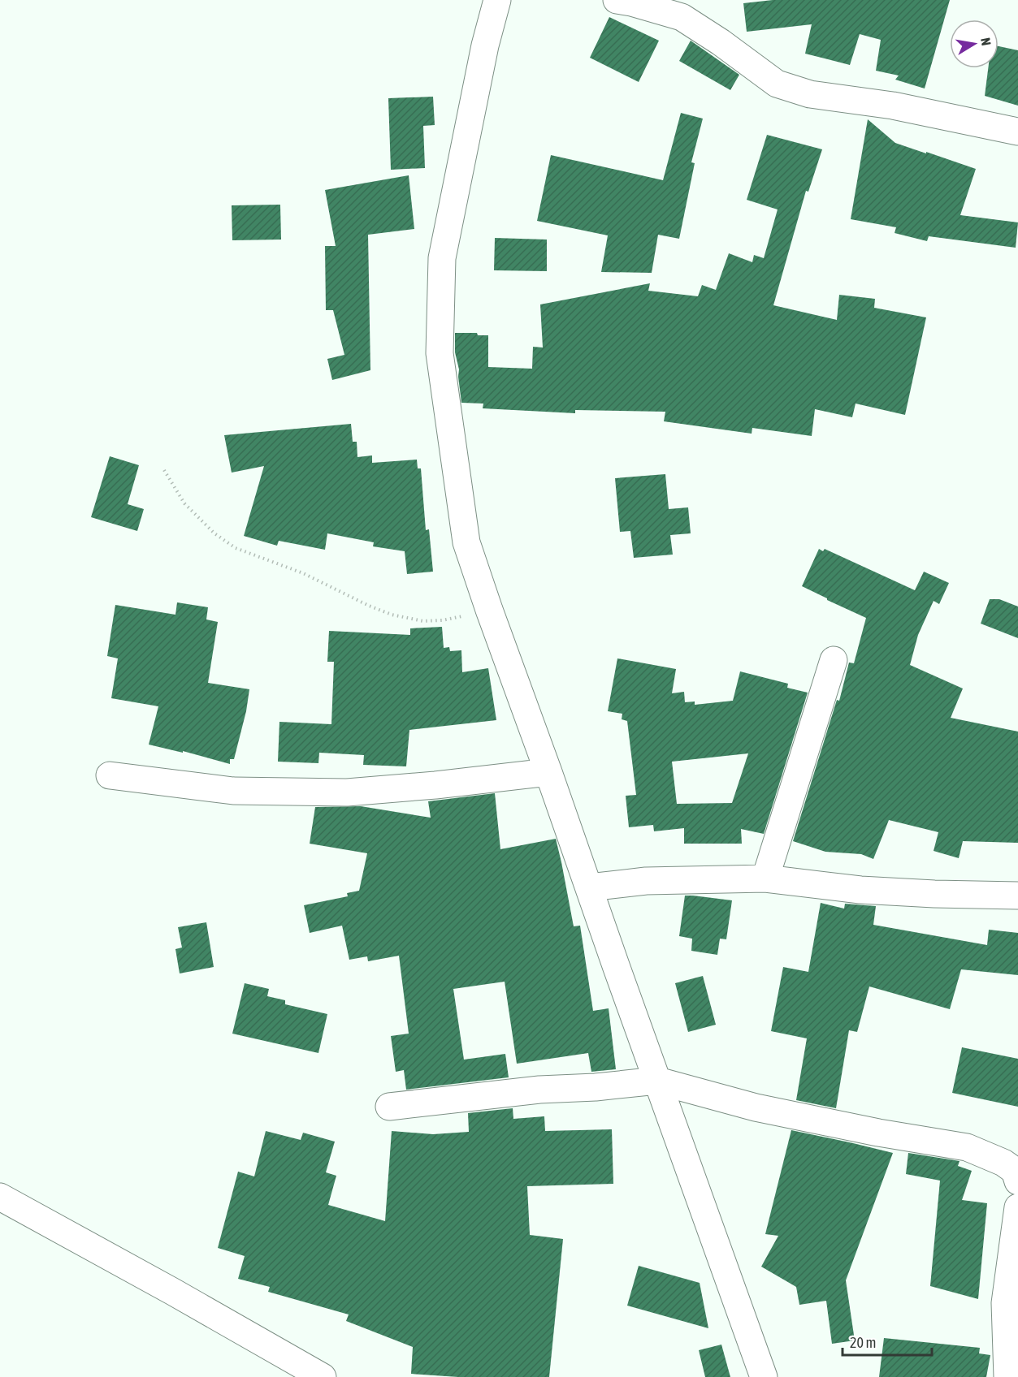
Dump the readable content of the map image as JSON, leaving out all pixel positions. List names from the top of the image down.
{
  "scale_bar": "20 m",
  "north": "right"
}
